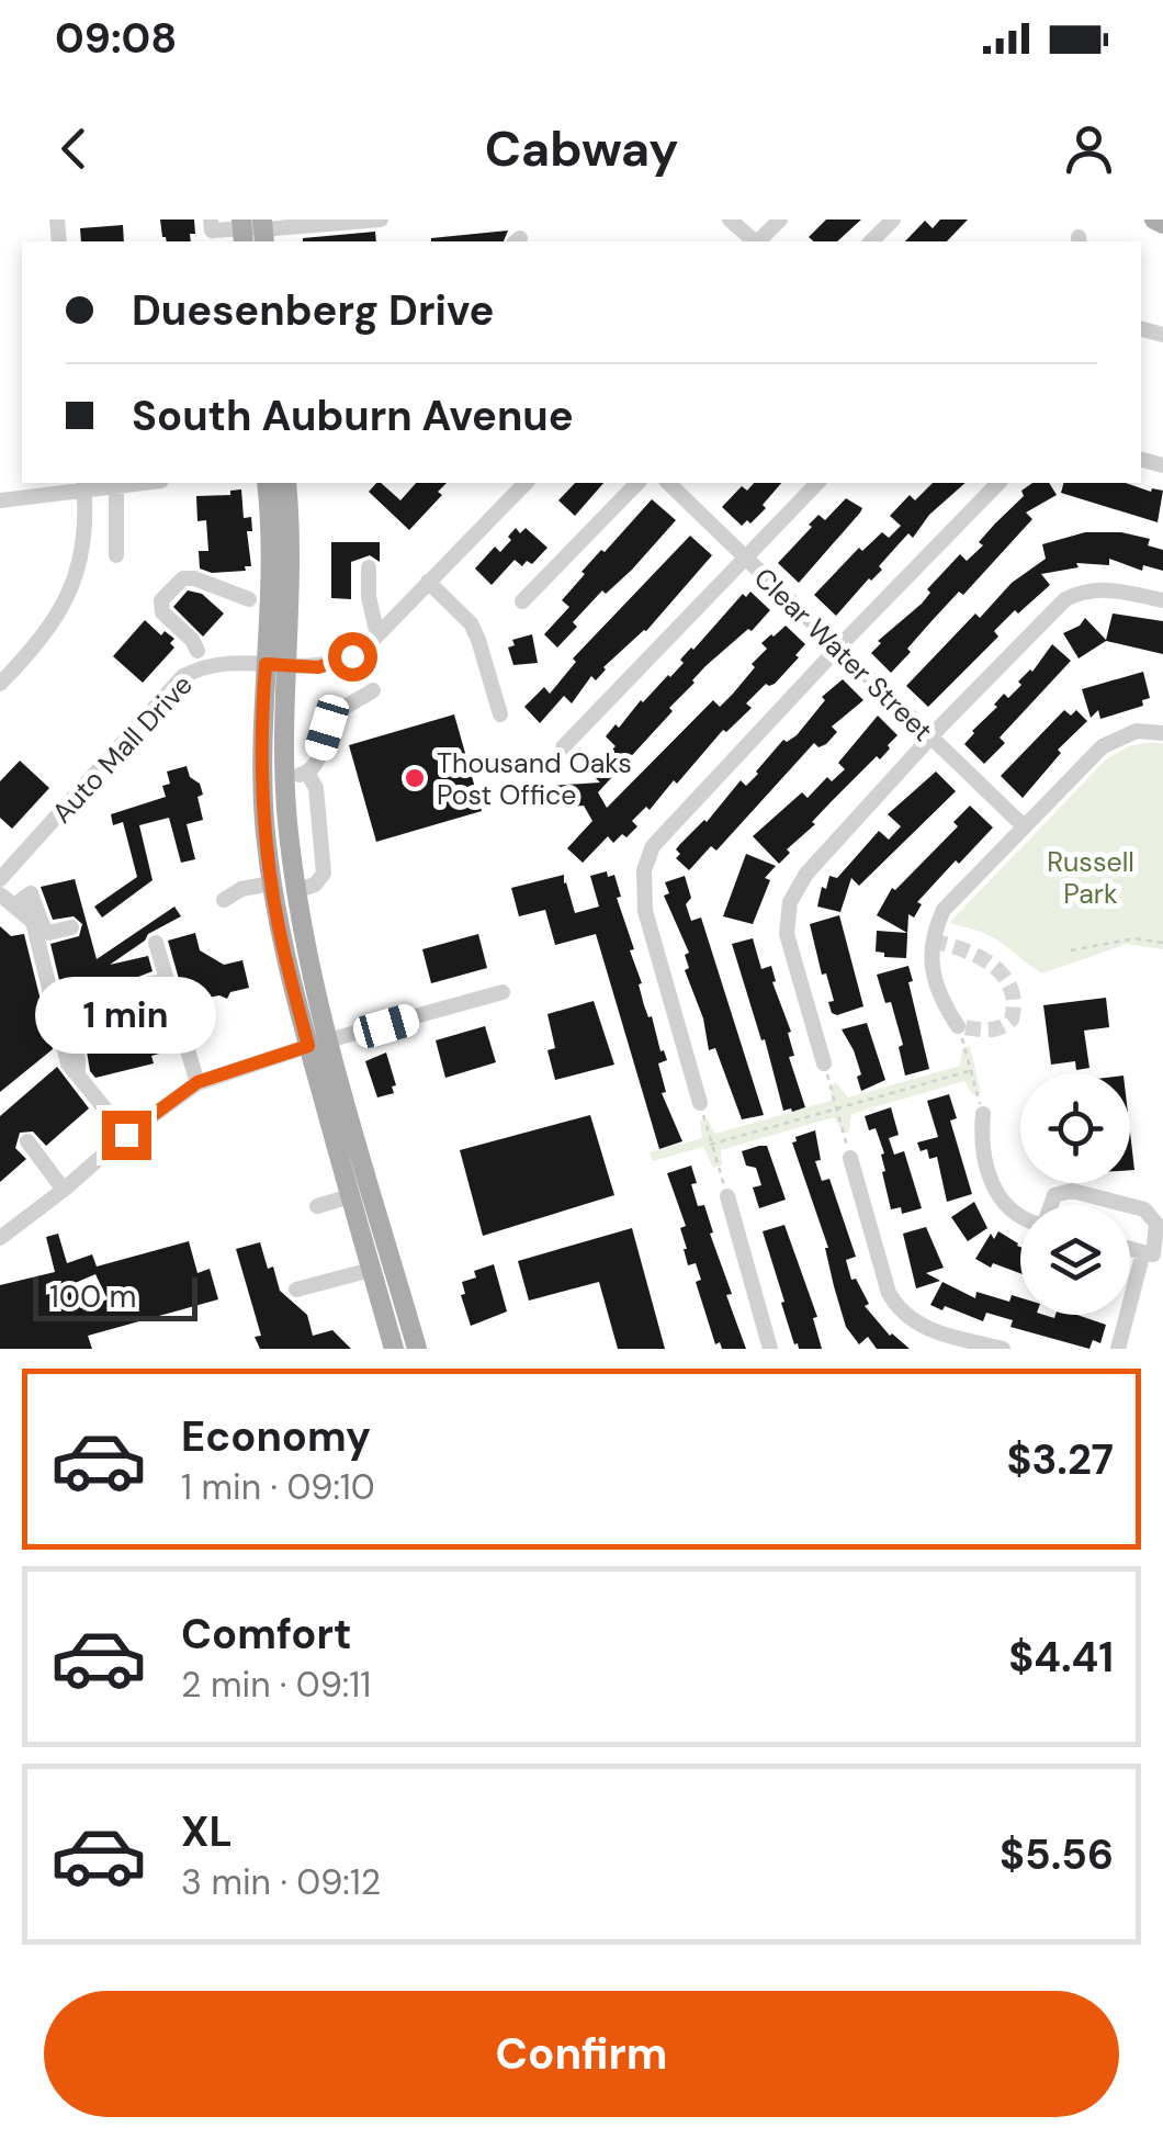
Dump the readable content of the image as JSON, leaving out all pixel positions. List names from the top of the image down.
{
  "streets": {
    "street": ["Clear Water Street", "Auto Mall Drive"]
  },
  "parks": ["Russell Park"],
  "places": ["Thousand Oaks Post Office"],
  "scale_bar": "100 m",
  "page": {
    "status": "09:08",
    "header": "Cabway",
    "banner": ["Duesenberg Drive", "South Auburn Avenue"],
    "bubble": "1 min",
    "scale": "100 m",
    "list": [
      {
        "name": "Economy",
        "note": "1 min · 09:10",
        "value": "$3.27"
      },
      {
        "name": "Comfort",
        "note": "2 min · 09:11",
        "value": "$4.41"
      },
      {
        "name": "XL",
        "note": "3 min · 09:12",
        "value": "$5.56"
      }
    ],
    "buttons": "Confirm"
  }
}
